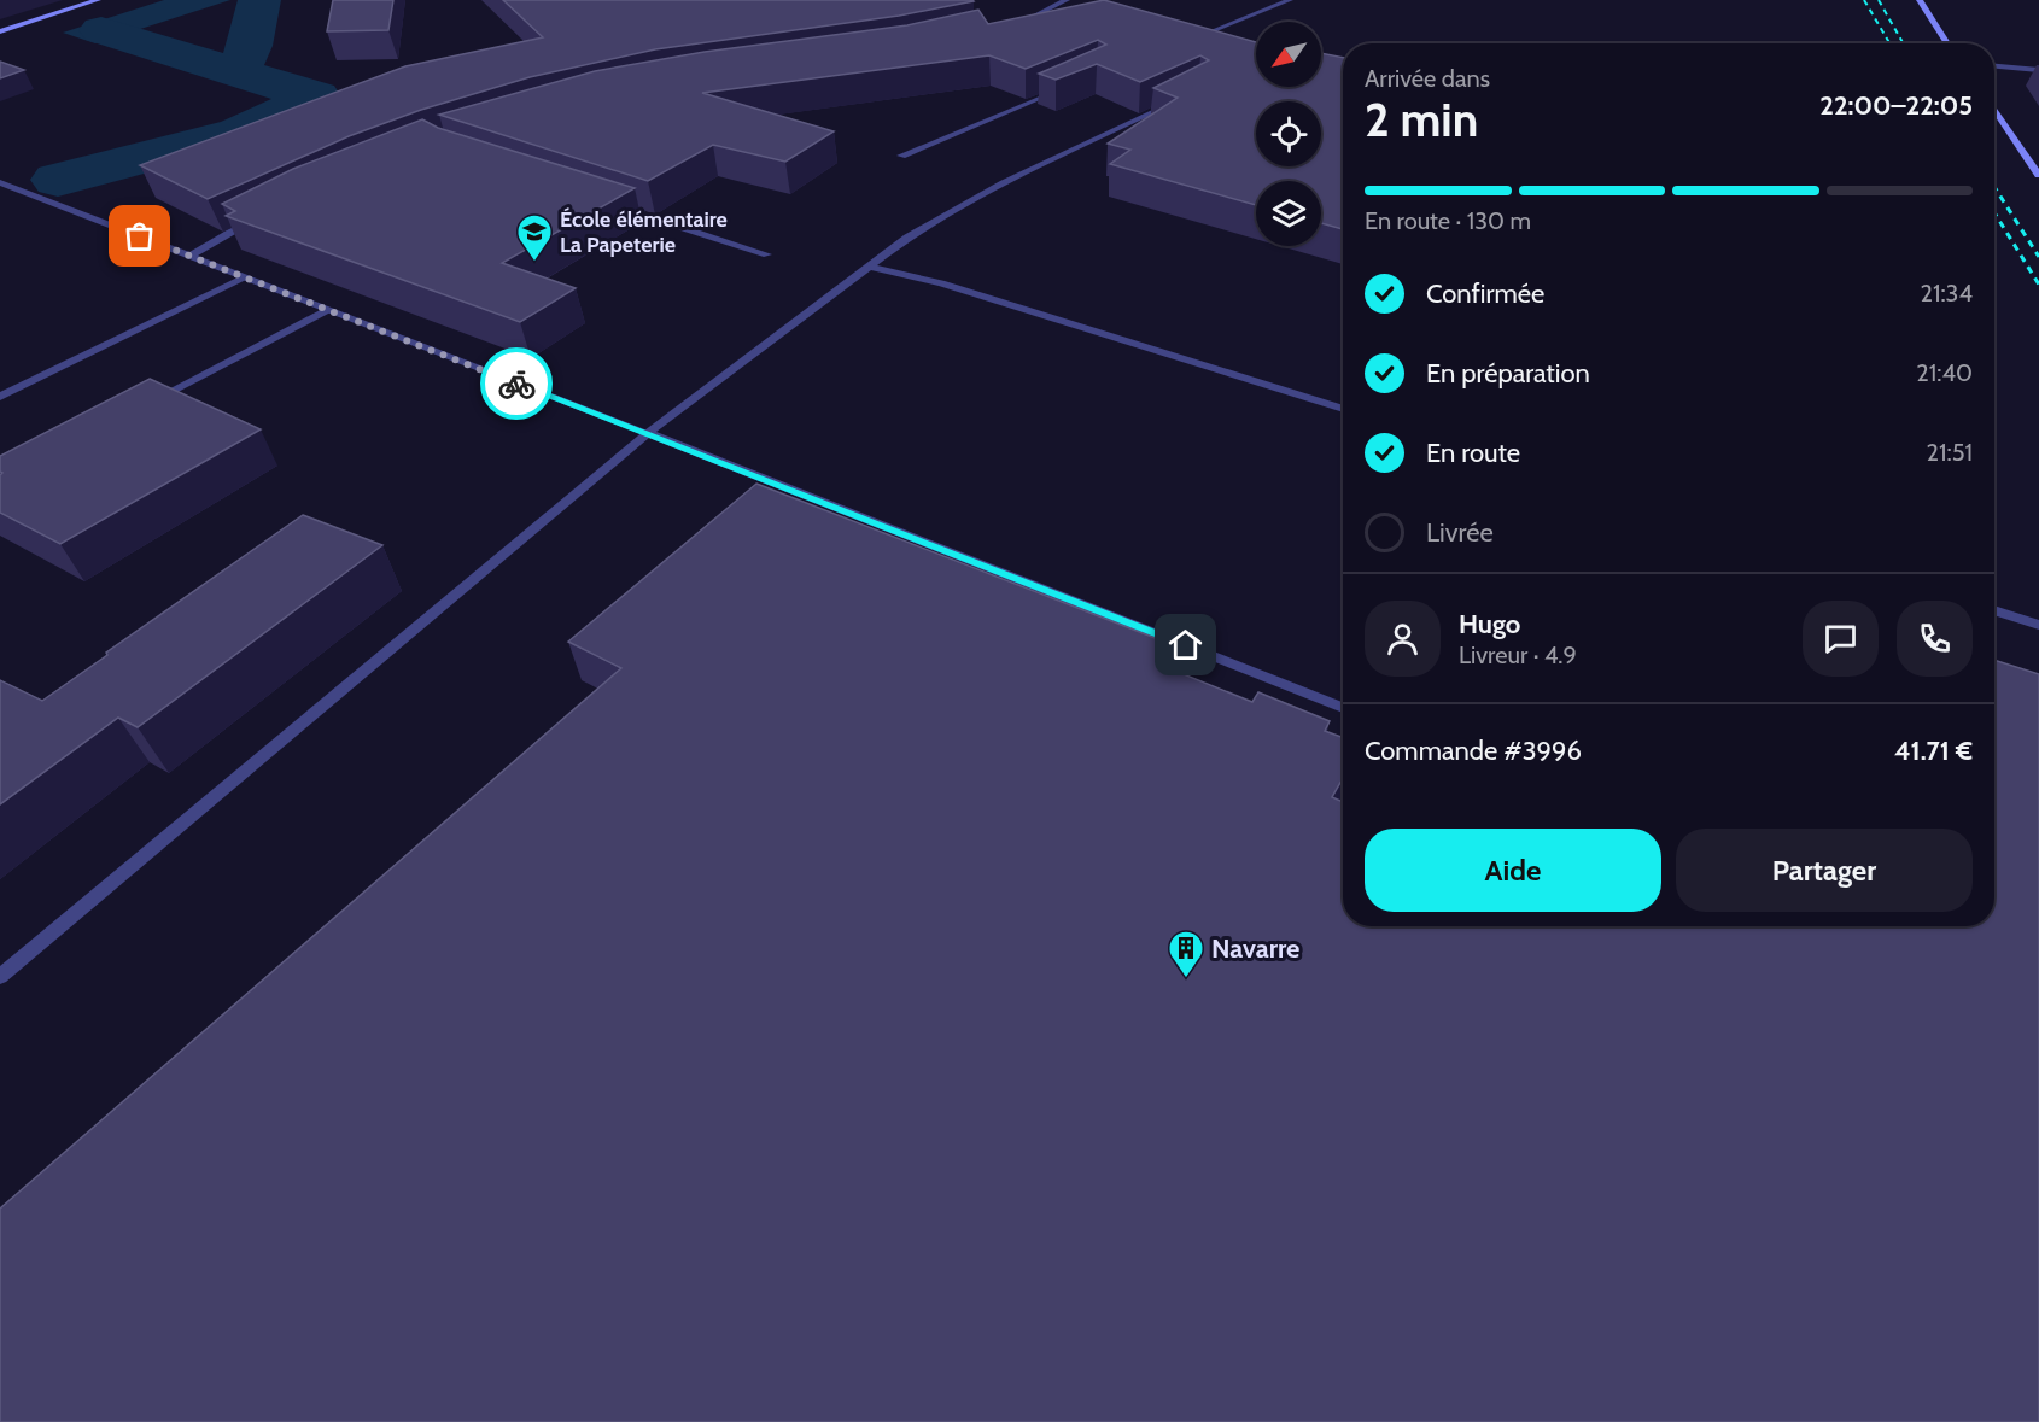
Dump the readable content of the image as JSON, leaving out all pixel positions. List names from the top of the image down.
{
  "places": {
    "school or university": ["École élémentaire La Papeterie"],
    "building": ["Navarre"]
  },
  "north": "bottom left",
  "page": {
    "heading": ["2 min", "Arrivée dans", "22:00–22:05"],
    "panel": [
      "Hugo",
      "Livreur · 4.9",
      "Commande #3996",
      "41.71 €"
    ],
    "bar": "En route · 130 m",
    "list": [
      ["Confirmée", "21:34"],
      ["En préparation", "21:40"],
      ["En route", "21:51"],
      "Livrée"
    ],
    "buttons": ["Aide", "Partager"]
  }
}
